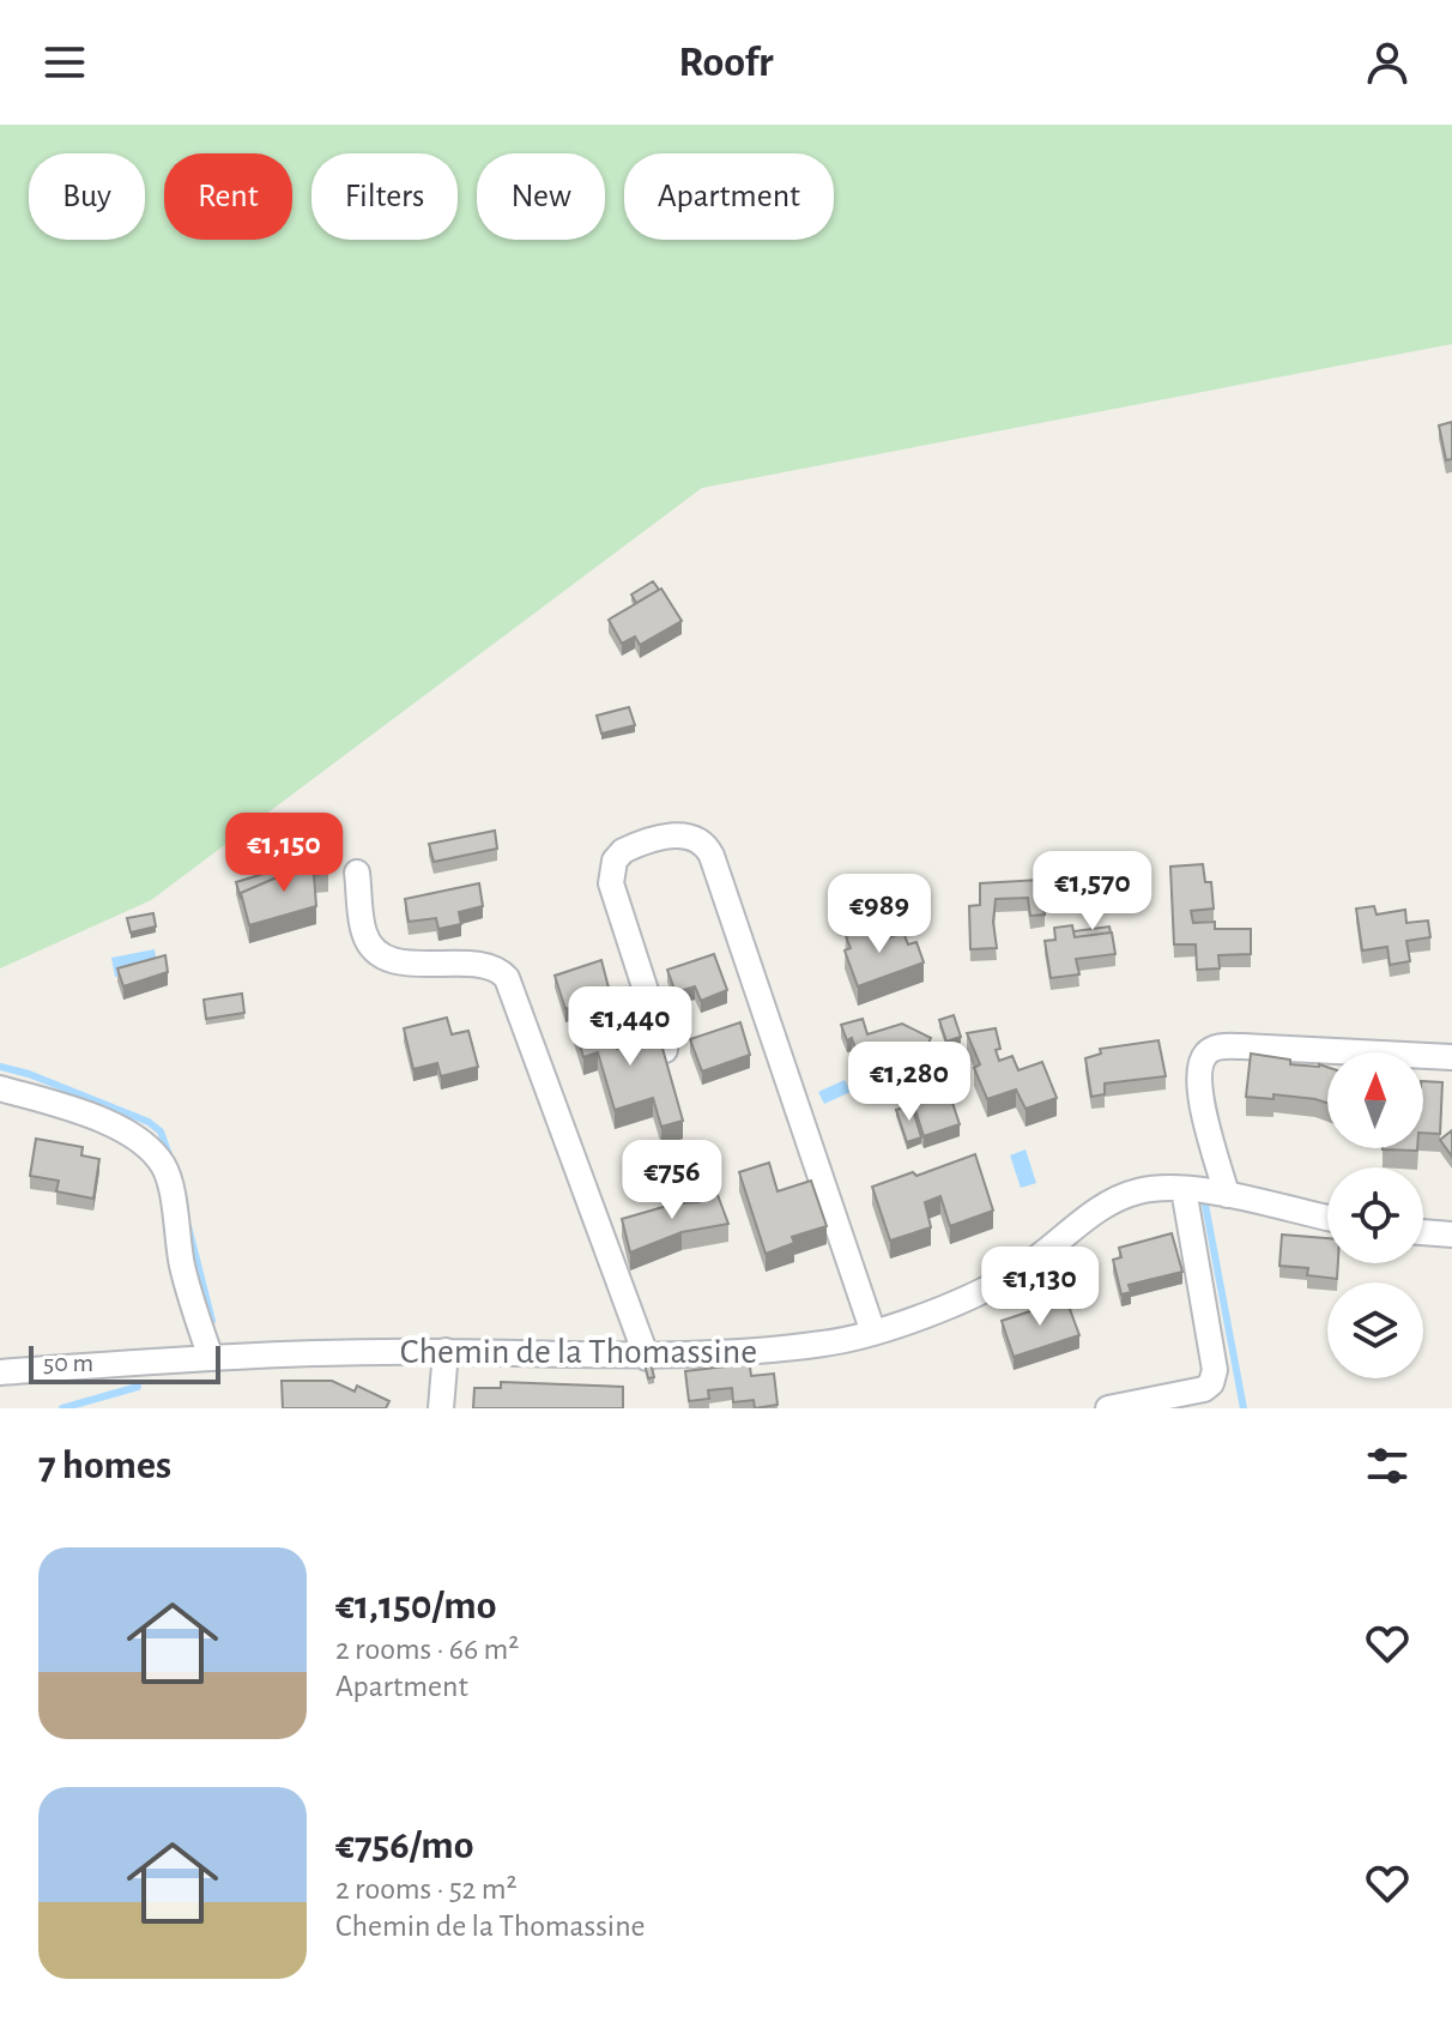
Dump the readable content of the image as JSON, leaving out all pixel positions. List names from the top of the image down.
{
  "streets": {
    "street": ["Chemin de la Thomassine"]
  },
  "scale_bar": "50 m",
  "north": "top",
  "page": {
    "header": "Roofr",
    "chip": [
      "Buy",
      "Rent",
      "Filters",
      "New",
      "Apartment"
    ],
    "price": [
      "€1,150",
      "€1,570",
      "€989",
      "€1,440",
      "€1,280",
      "€756",
      "€1,130"
    ],
    "scale": "50 m",
    "heading": "7 homes",
    "list": [
      {
        "name": "€1,150/mo",
        "note": "2 rooms · 66 m² · Apartment"
      },
      {
        "name": "€756/mo",
        "note": "2 rooms · 52 m² · Chemin de la Thomassine"
      }
    ]
  }
}
